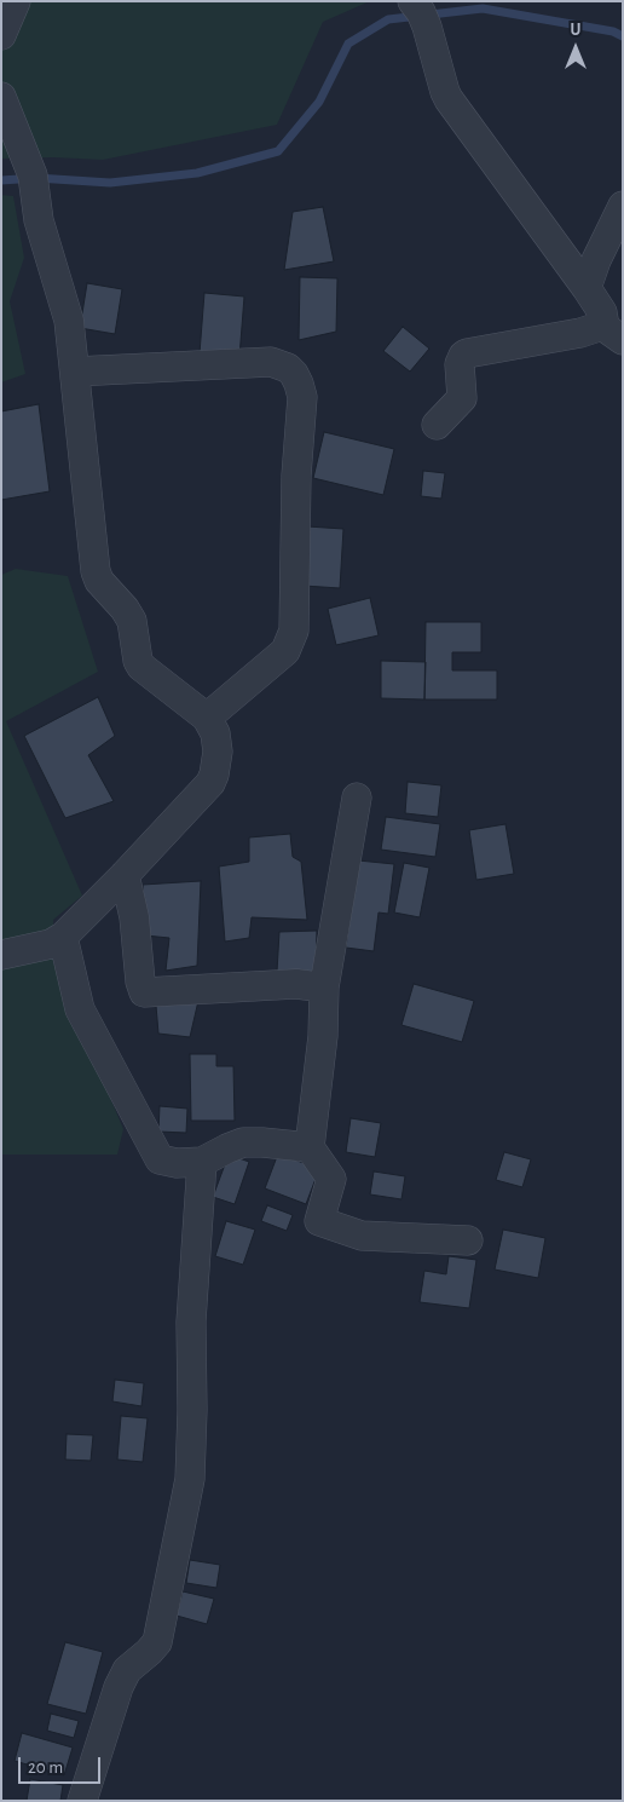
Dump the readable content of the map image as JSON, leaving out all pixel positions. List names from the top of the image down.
{
  "scale_bar": "20 m",
  "north": "top"
}
